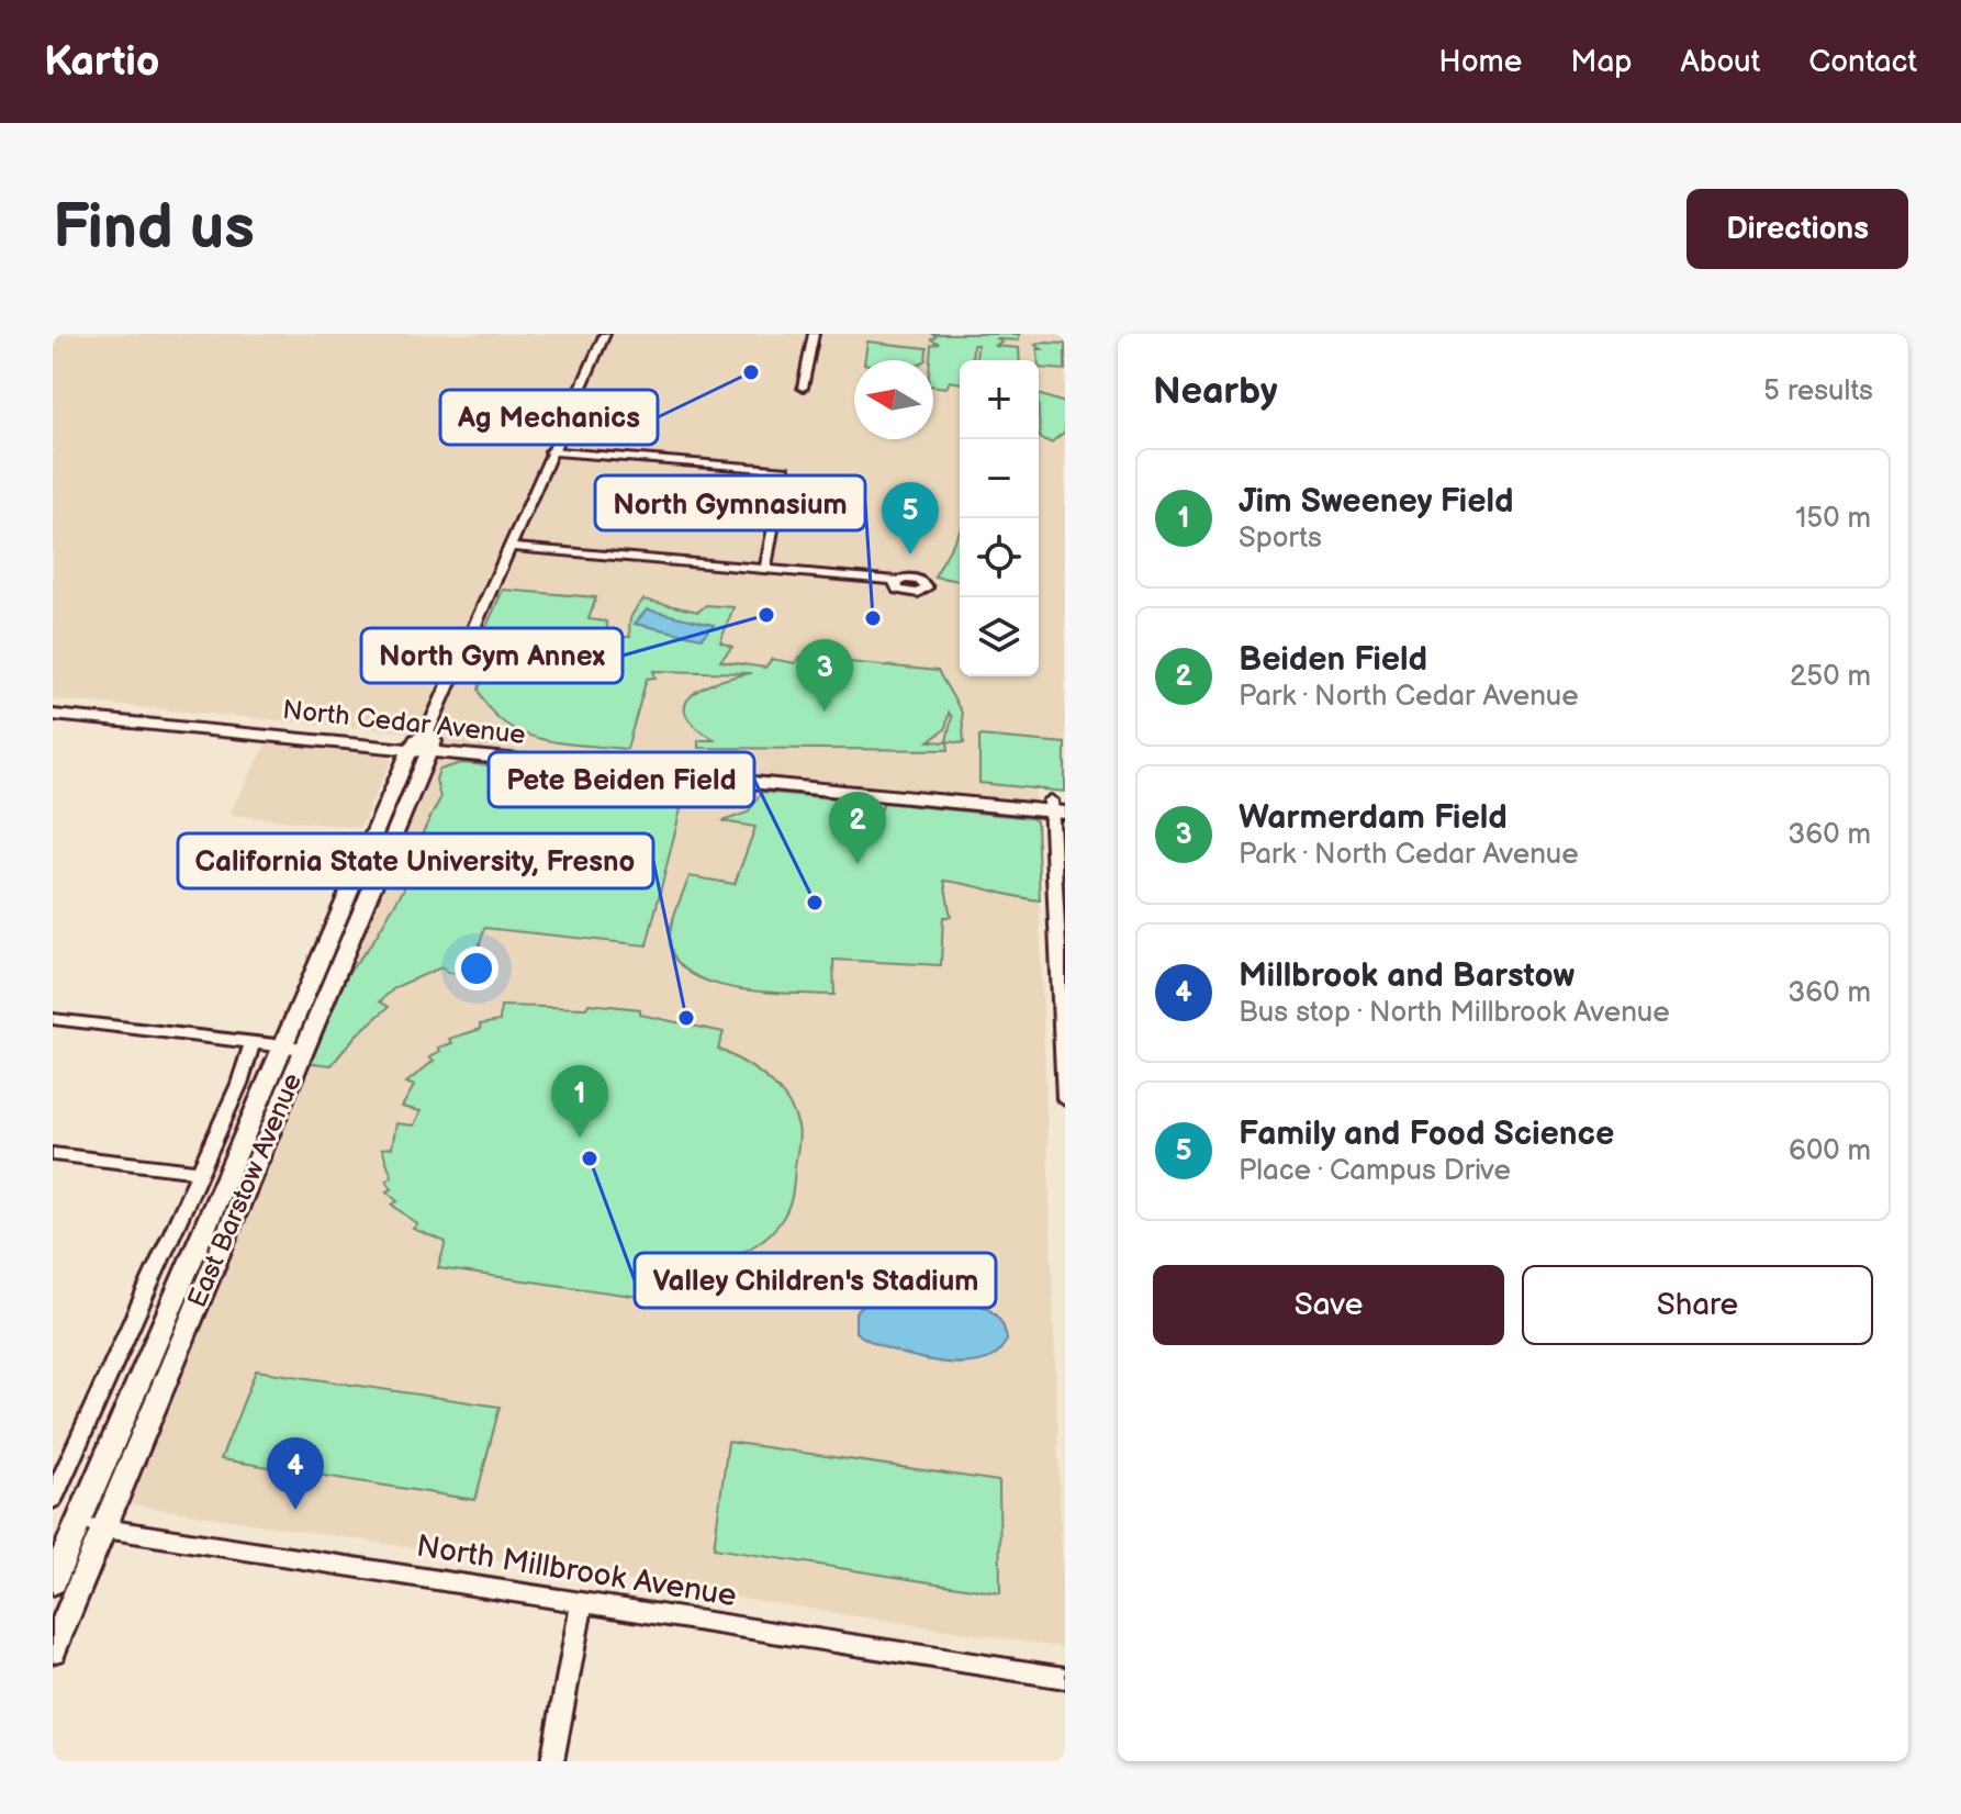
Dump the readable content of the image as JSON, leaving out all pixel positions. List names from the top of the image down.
{
  "streets": {
    "main road": ["North Cedar Avenue", "East Barstow Avenue"],
    "street": ["North Millbrook Avenue"]
  },
  "crossings": [
    ["North Cedar Avenue", "East Barstow Avenue"],
    ["East Barstow Avenue", "North Millbrook Avenue"]
  ],
  "places": [
    "Ag Mechanics",
    "North Gym Annex",
    "North Gymnasium",
    "Pete Beiden Field",
    "California State University, Fresno",
    "Valley Children's Stadium"
  ],
  "north": "left",
  "page": {
    "header": "Kartio",
    "nav": [
      "Home",
      "Map",
      "About",
      "Contact"
    ],
    "buttons": [
      "Directions",
      ["Save", "Share"]
    ],
    "title": "Find us",
    "heading": ["Nearby", "5 results"],
    "map_buttons": ["+", "−"],
    "list": [
      {
        "mark": "1",
        "name": "Jim Sweeney Field",
        "note": "Sports",
        "value": "150 m"
      },
      {
        "mark": "2",
        "name": "Beiden Field",
        "note": "Park · North Cedar Avenue",
        "value": "250 m"
      },
      {
        "mark": "3",
        "name": "Warmerdam Field",
        "note": "Park · North Cedar Avenue",
        "value": "360 m"
      },
      {
        "mark": "4",
        "name": "Millbrook and Barstow",
        "note": "Bus stop · North Millbrook Avenue",
        "value": "360 m"
      },
      {
        "mark": "5",
        "name": "Family and Food Science",
        "note": "Place · Campus Drive",
        "value": "600 m"
      }
    ],
    "pins": [
      "5",
      "3",
      "2",
      "1",
      "4"
    ]
  }
}
